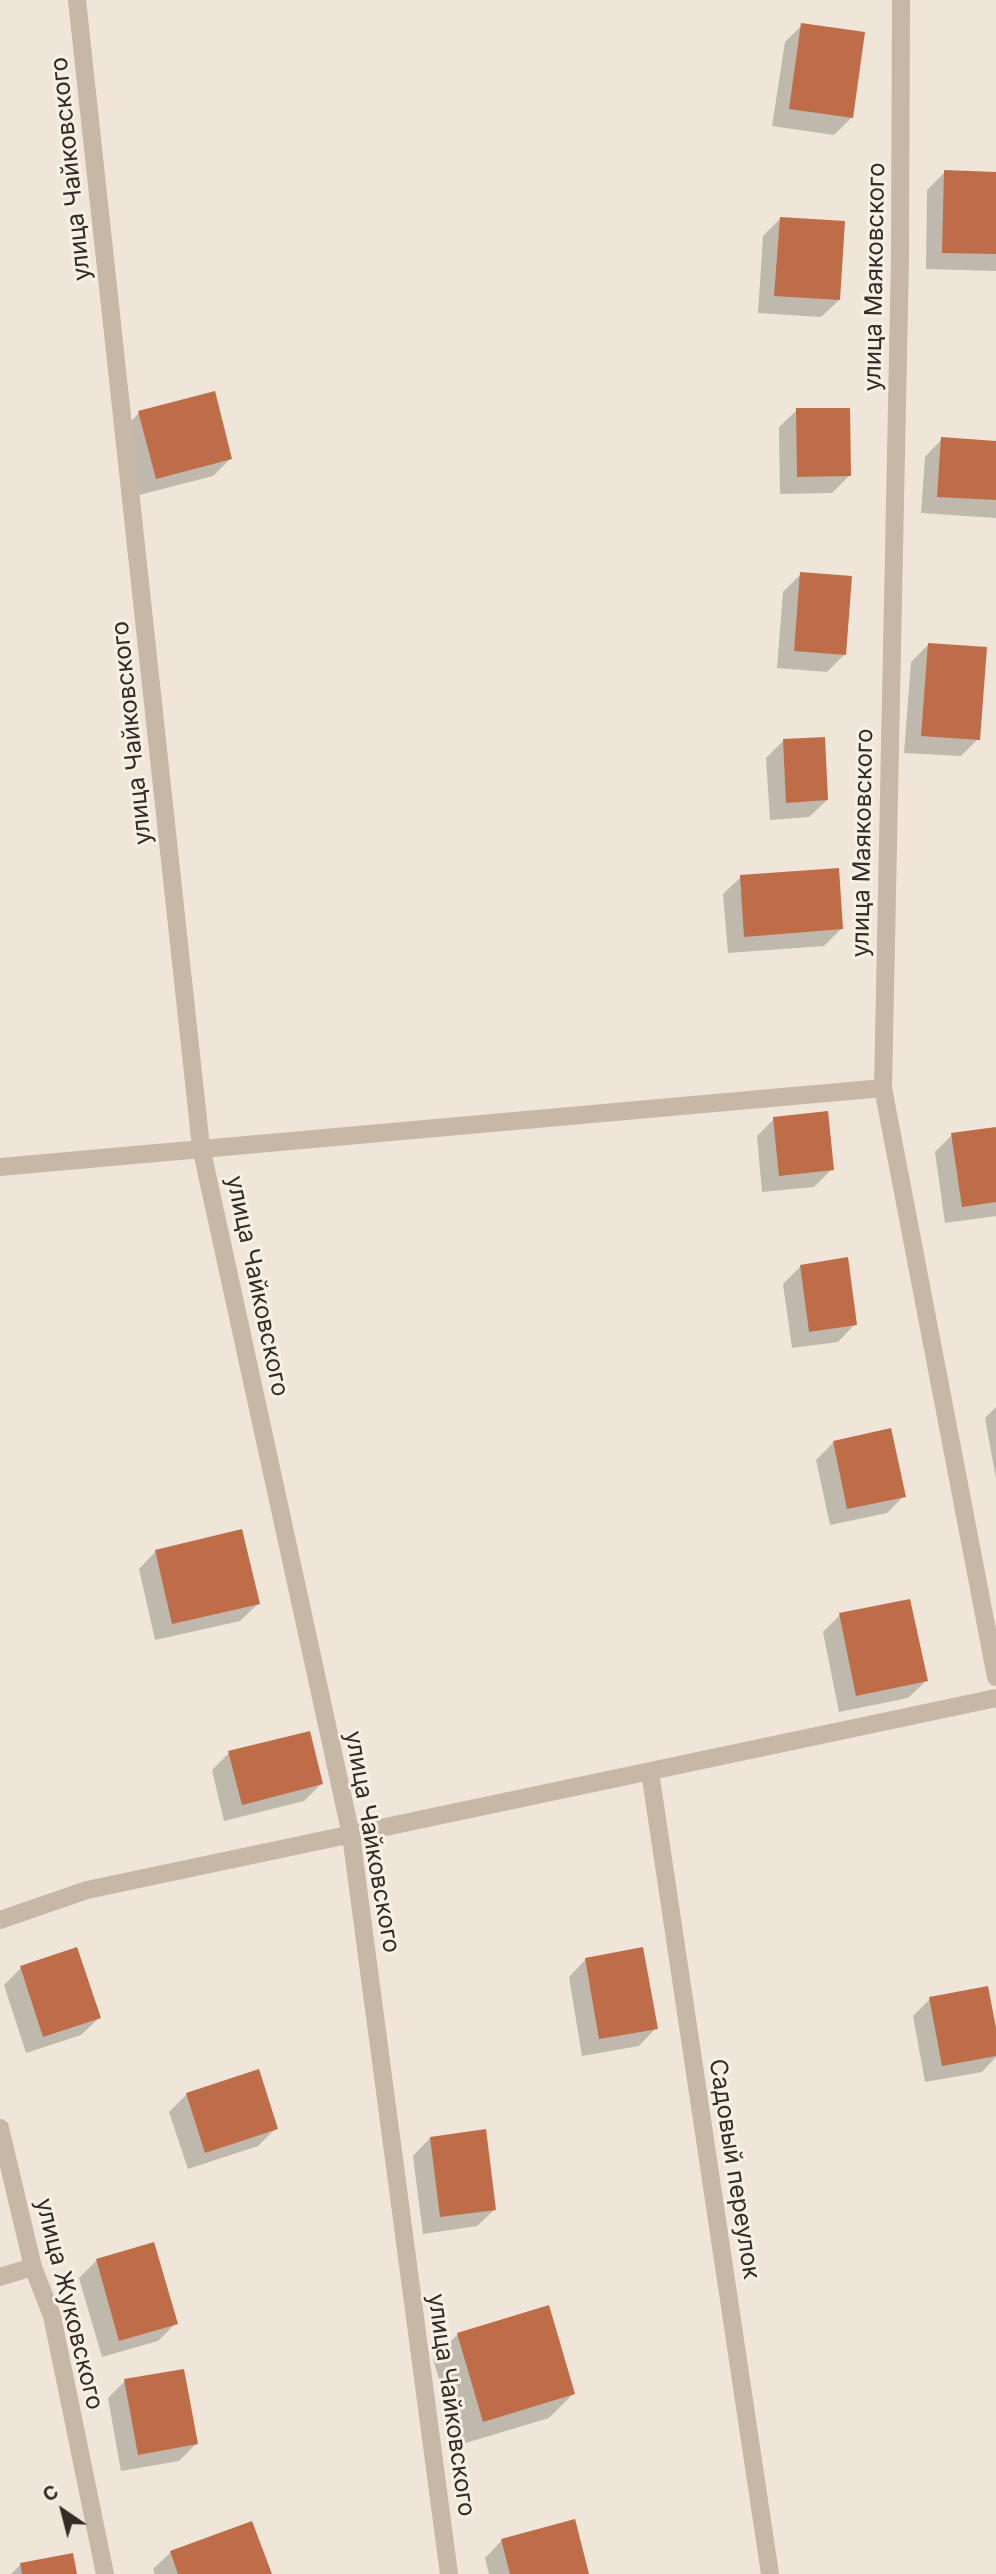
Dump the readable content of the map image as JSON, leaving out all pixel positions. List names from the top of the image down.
{
  "streets": {
    "street": [
      "улица Чайковского",
      "улица Маяковского",
      "Садовый переулок",
      "улица Жуковского"
    ]
  },
  "north": "top left"
}
